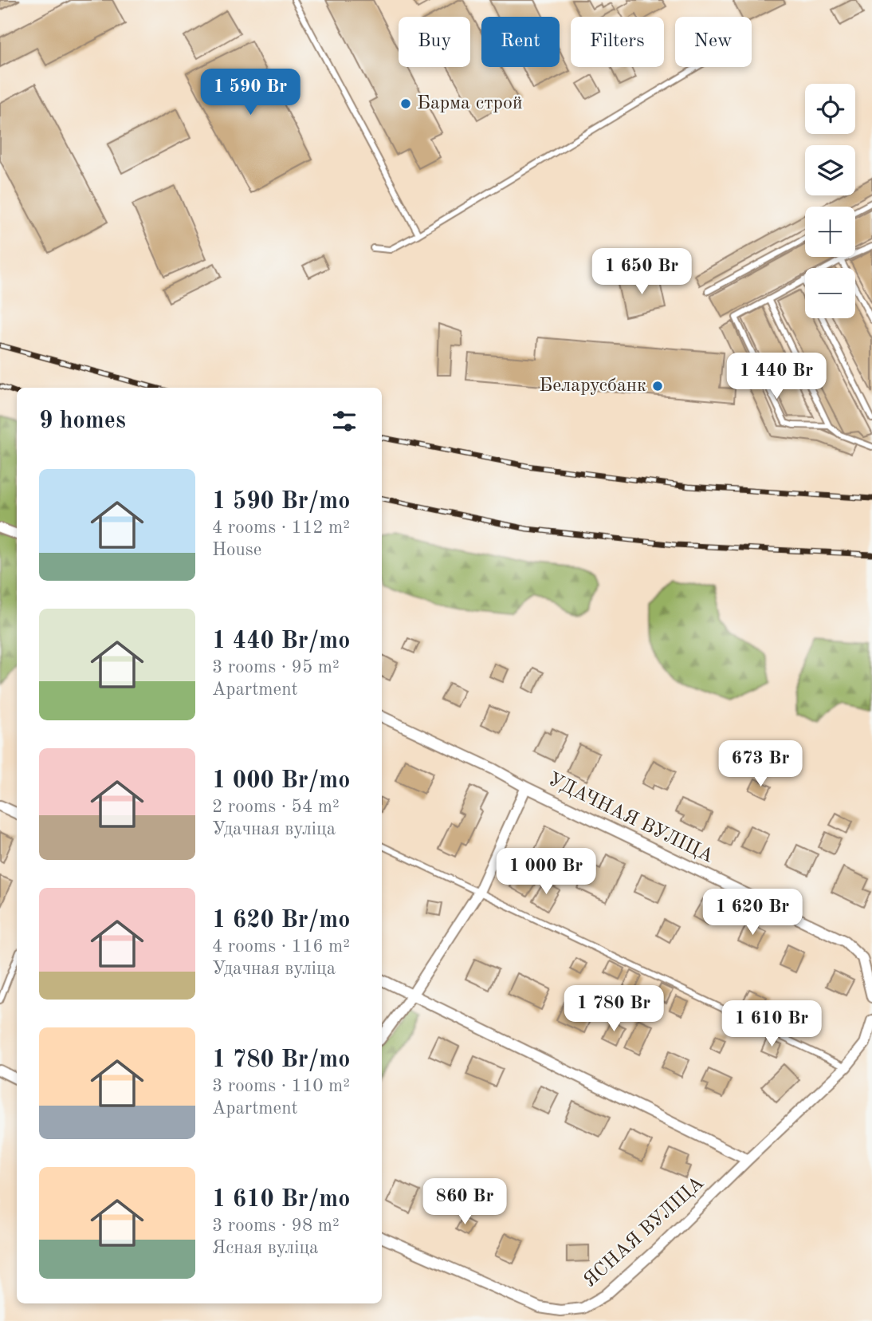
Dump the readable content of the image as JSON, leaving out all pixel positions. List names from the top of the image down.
{
  "streets": {
    "street": ["УДАЧНАЯ ВУЛІЦА", "ЯСНАЯ ВУЛІЦА"]
  },
  "places": ["Барма строй", "Беларусбанк"],
  "page": {
    "chip": [
      "Buy",
      "Rent",
      "Filters",
      "New"
    ],
    "price": [
      "1 590 Br",
      "1 650 Br",
      "1 440 Br",
      "673 Br",
      "1 000 Br",
      "1 620 Br",
      "1 780 Br",
      "1 610 Br",
      "860 Br"
    ],
    "map_buttons": ["+", "−"],
    "heading": "9 homes",
    "list": [
      {
        "name": "1 590 Br/mo",
        "note": "4 rooms · 112 m² · House"
      },
      {
        "name": "1 440 Br/mo",
        "note": "3 rooms · 95 m² · Apartment"
      },
      {
        "name": "1 000 Br/mo",
        "note": "2 rooms · 54 m² · Удачная вуліца"
      },
      {
        "name": "1 620 Br/mo",
        "note": "4 rooms · 116 m² · Удачная вуліца"
      },
      {
        "name": "1 780 Br/mo",
        "note": "3 rooms · 110 m² · Apartment"
      },
      {
        "name": "1 610 Br/mo",
        "note": "3 rooms · 98 m² · Ясная вуліца"
      }
    ]
  }
}
